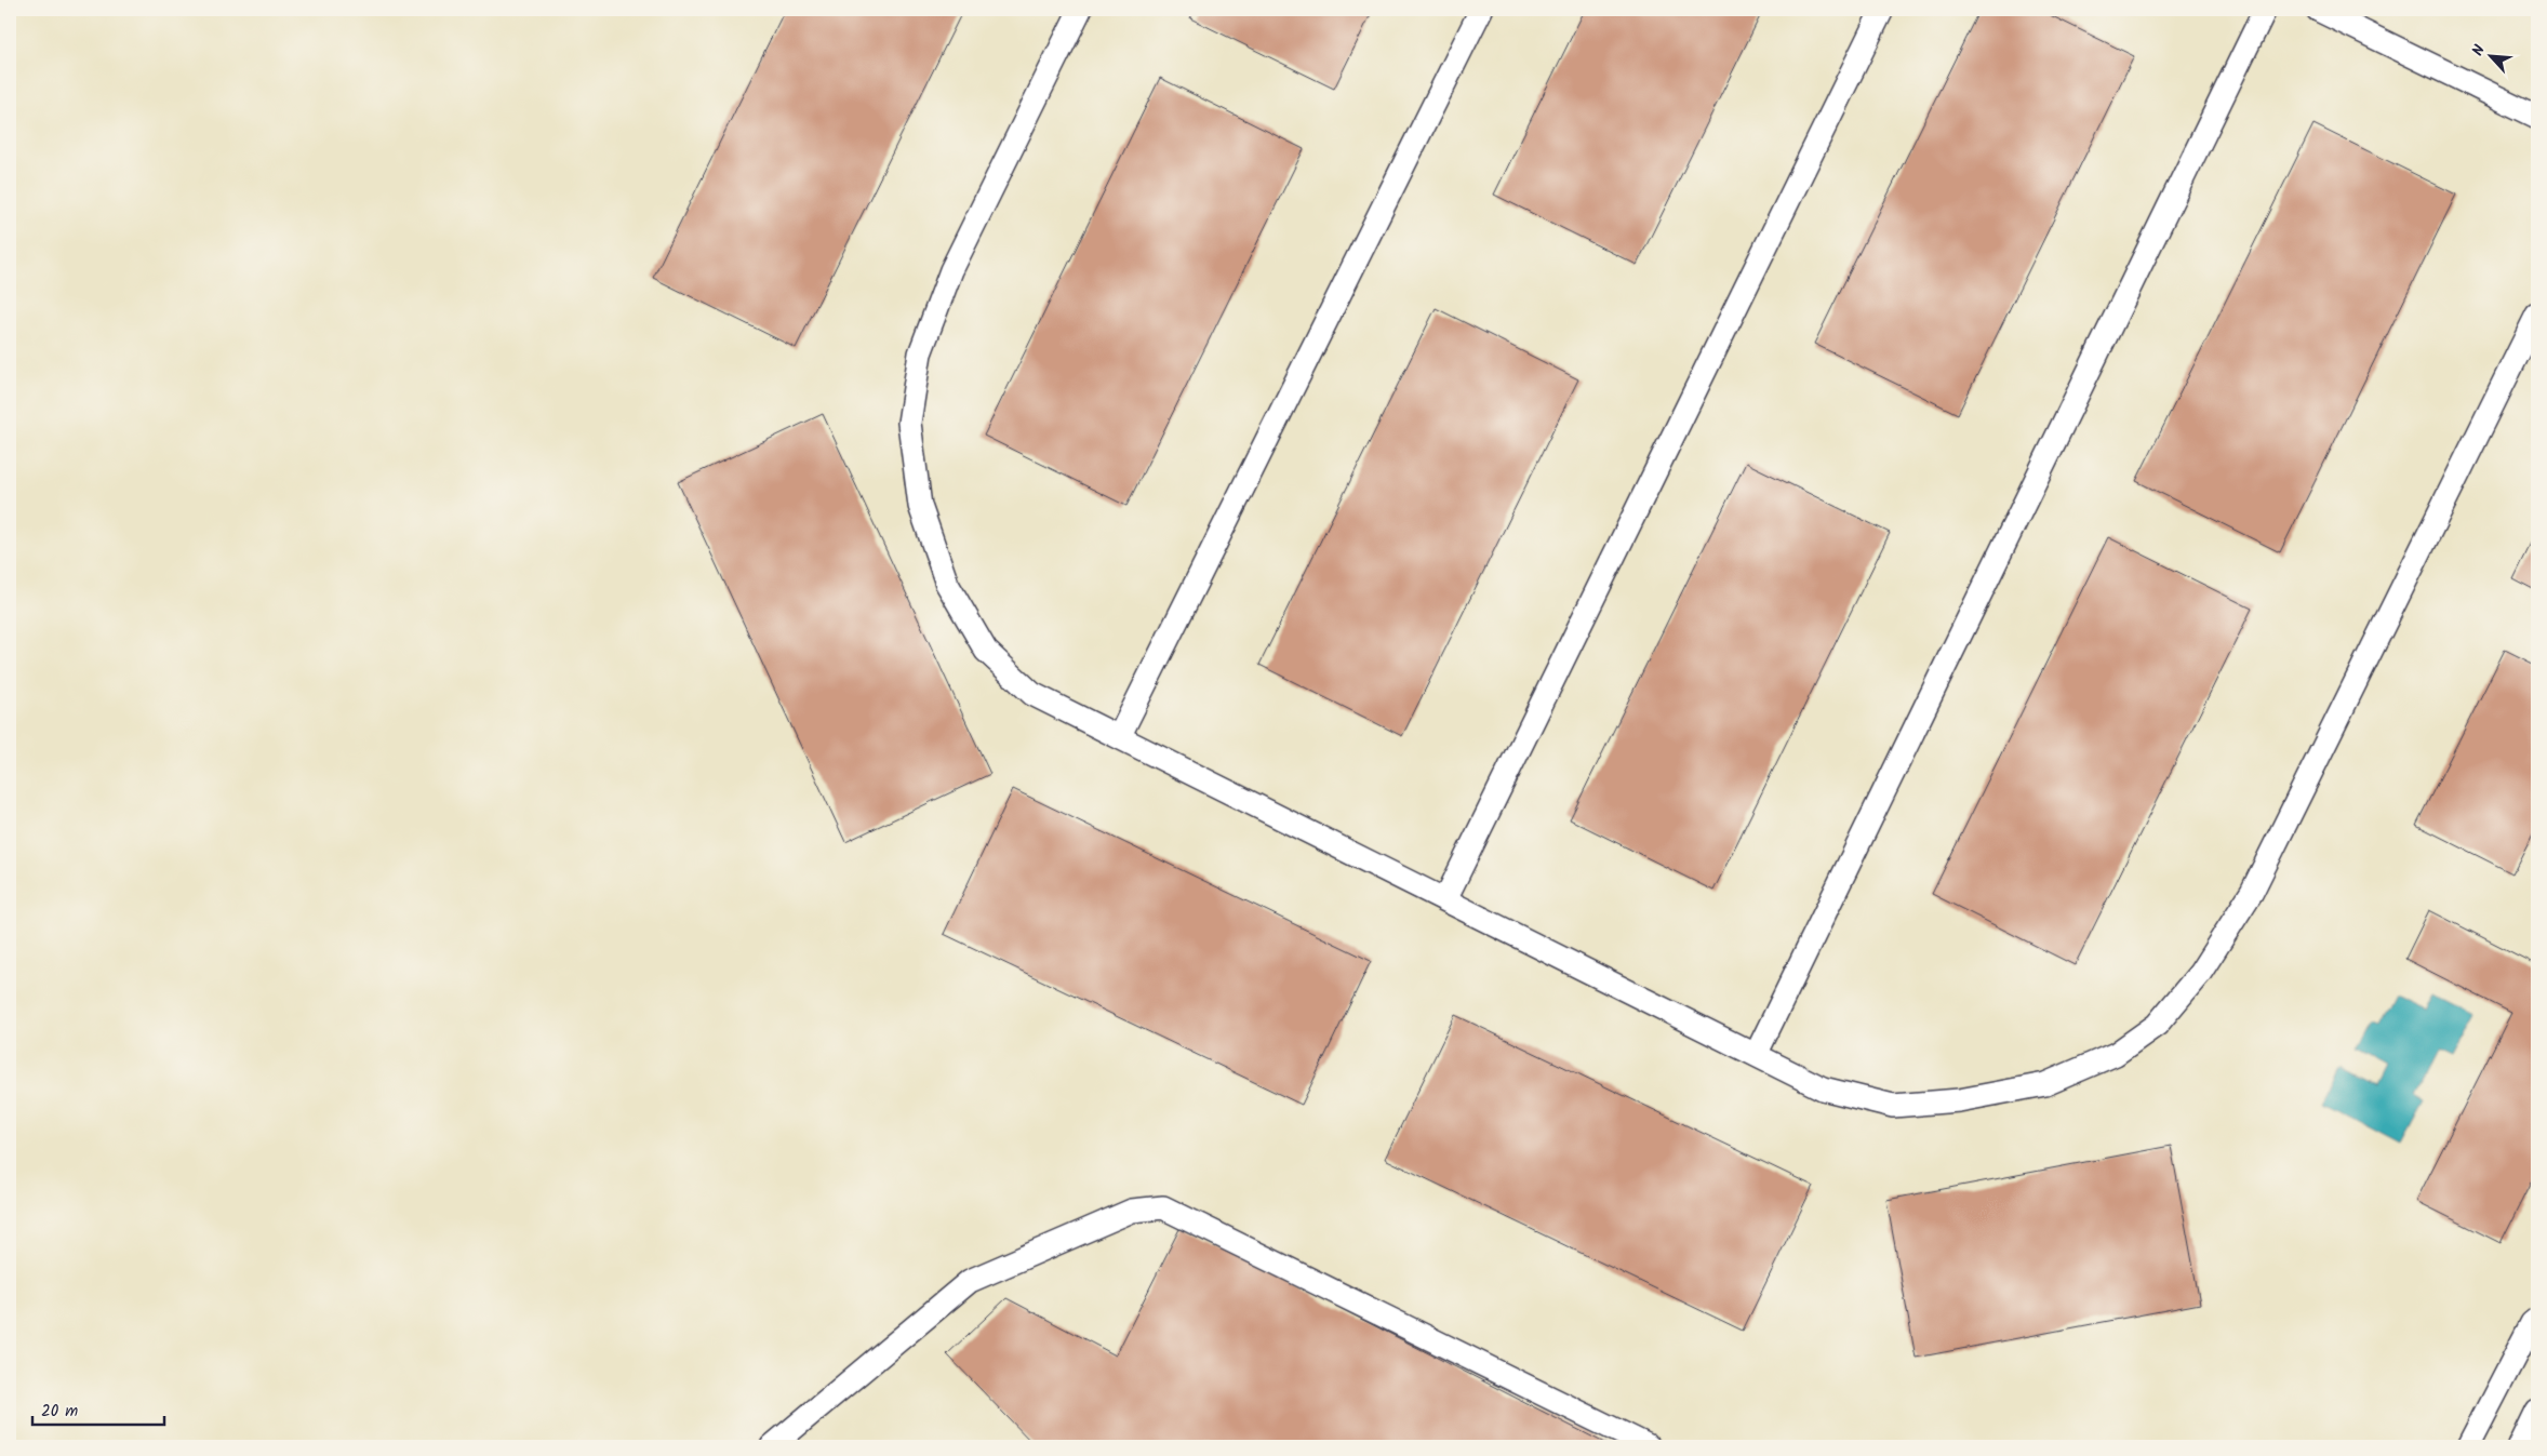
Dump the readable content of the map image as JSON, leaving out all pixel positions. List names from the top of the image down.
{
  "scale_bar": "20 m",
  "north": "top left"
}
